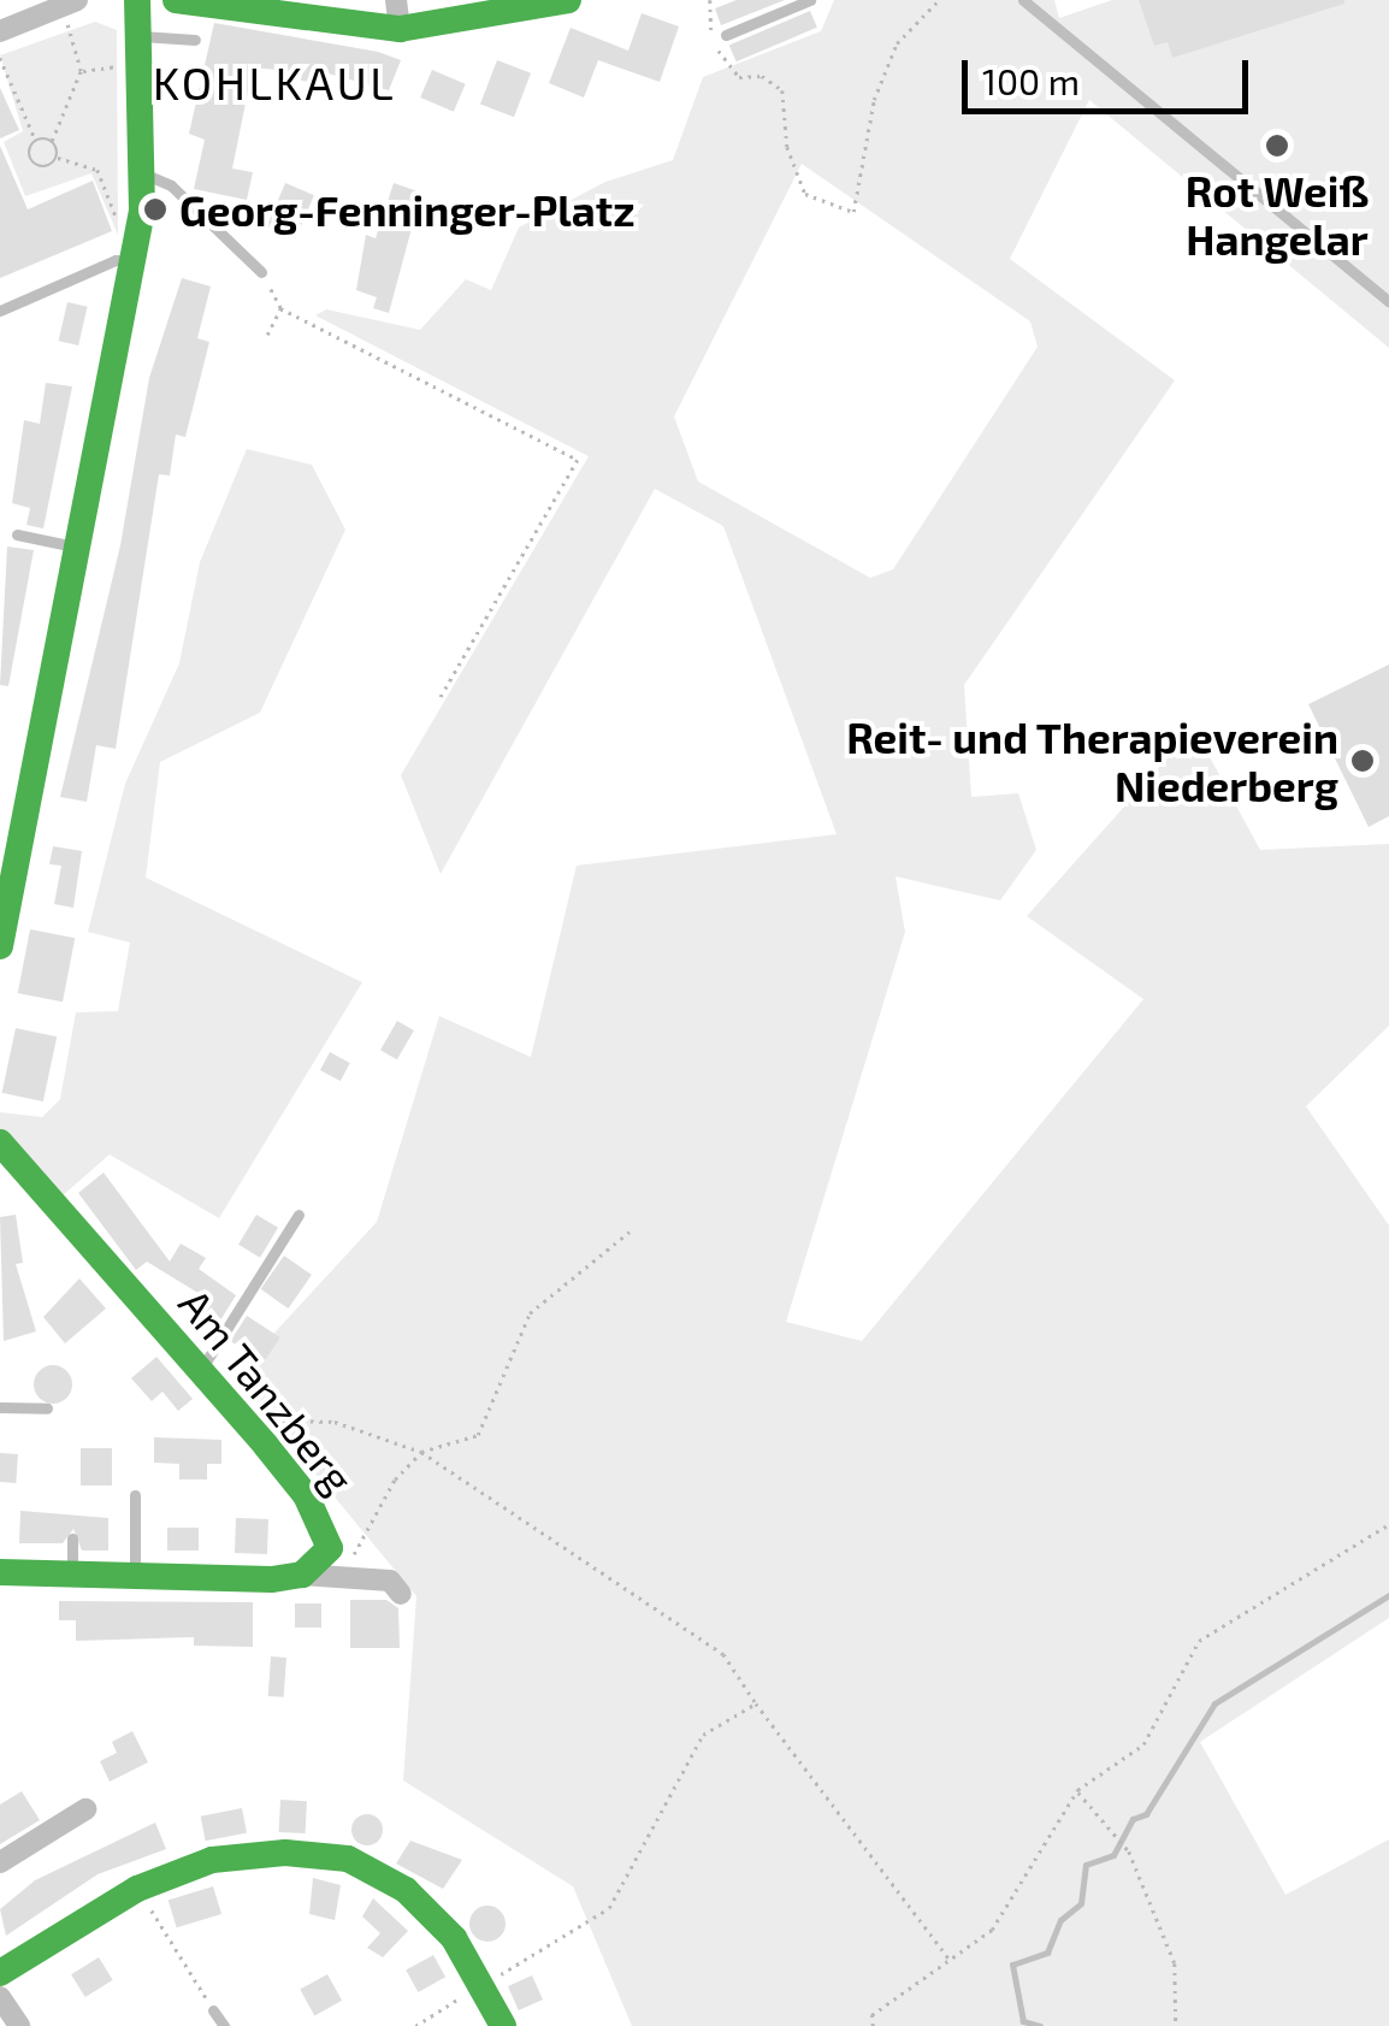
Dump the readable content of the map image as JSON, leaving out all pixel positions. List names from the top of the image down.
{
  "streets": {
    "street": ["Am Tanzberg"]
  },
  "districts": ["KOHLKAUL"],
  "places": ["Rot Weiß Hangelar", "Georg-Fenninger-Platz", "Reit- und Therapieverein Niederberg"],
  "scale_bar": "100 m"
}
